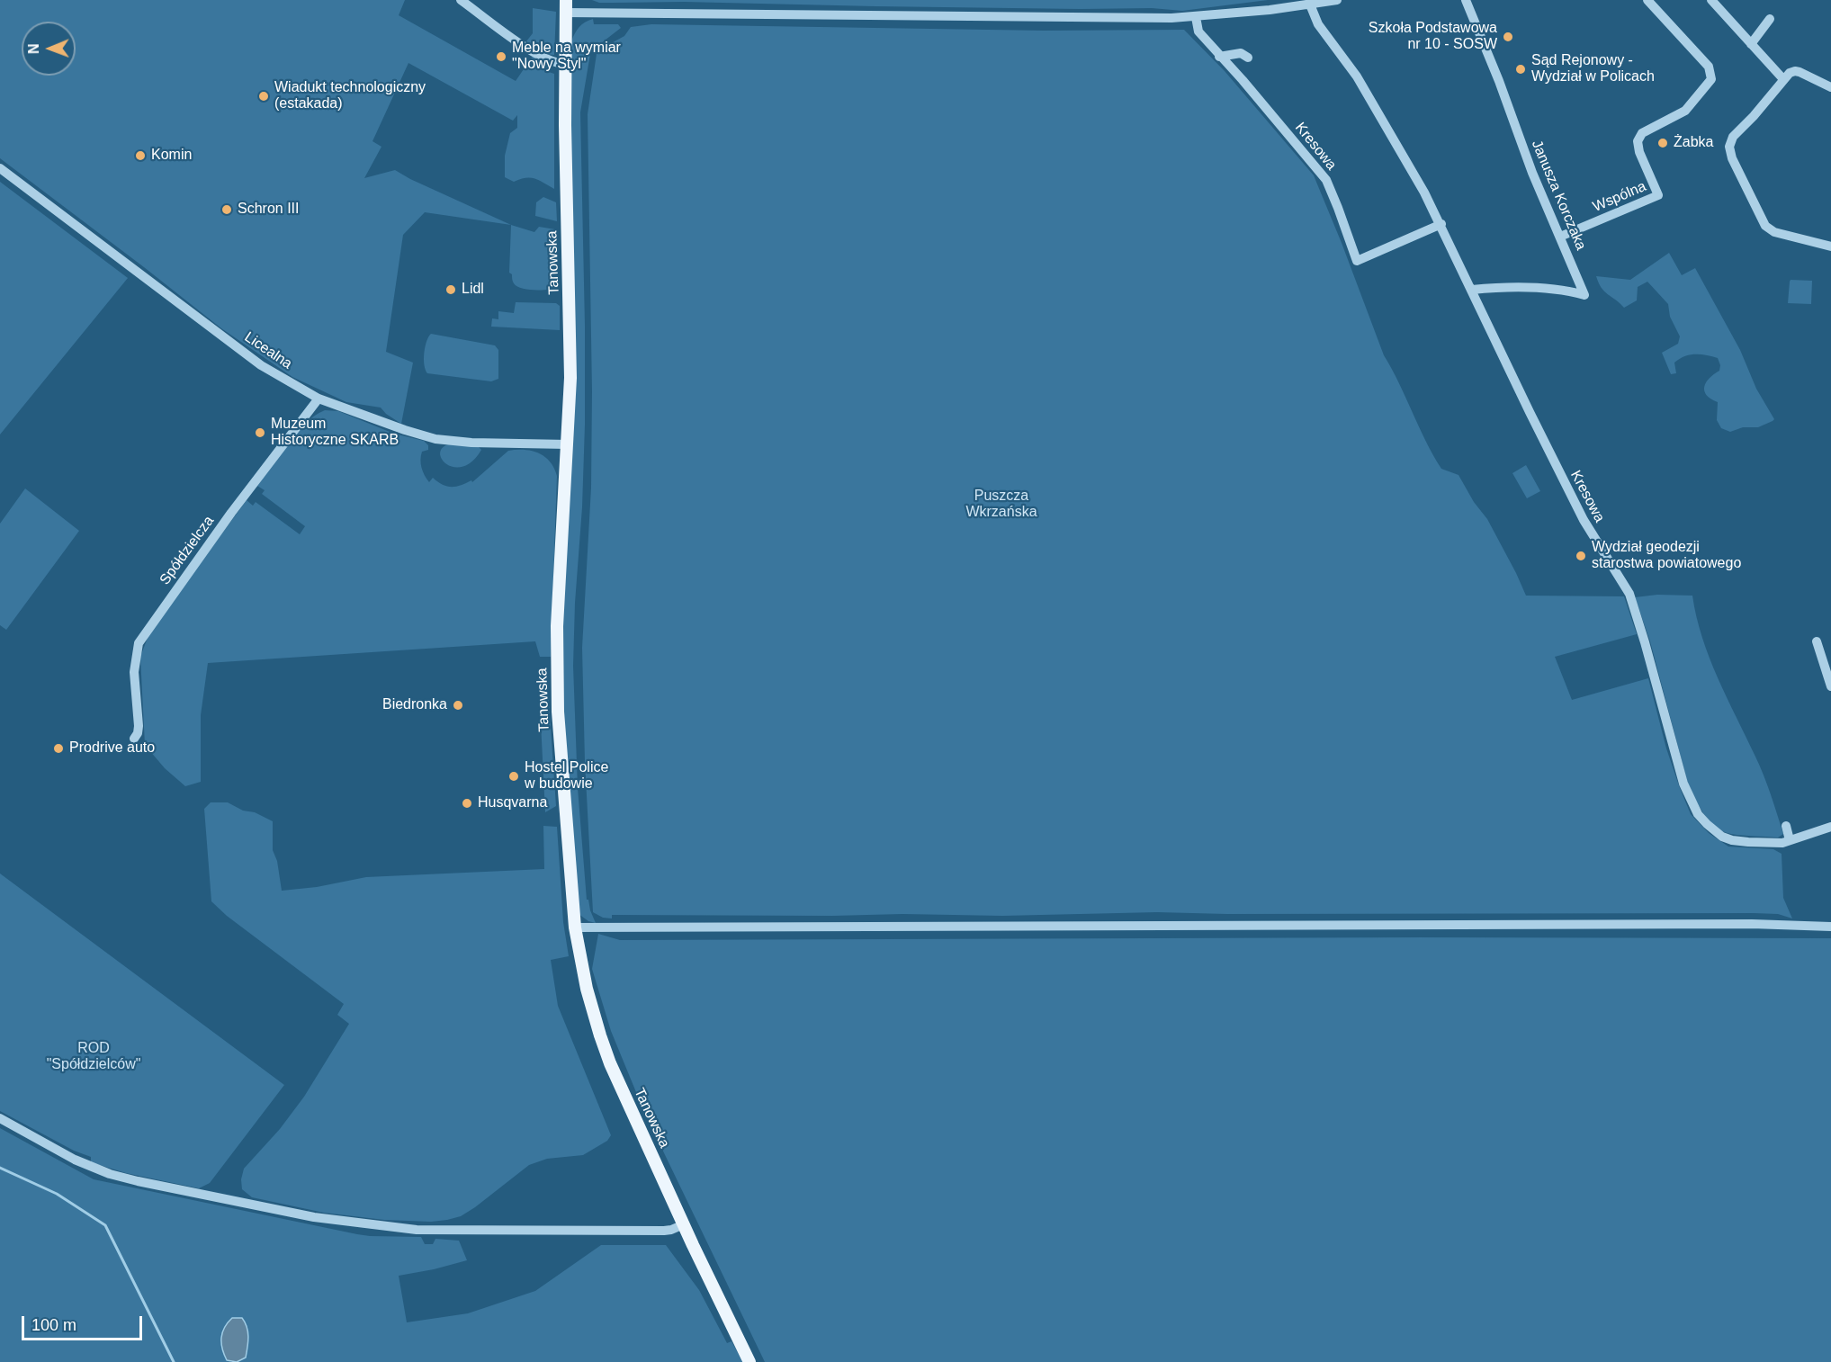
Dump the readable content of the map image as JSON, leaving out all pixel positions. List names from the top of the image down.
{
  "streets": {
    "main road": ["Tanowska"],
    "street": [
      "Kresowa",
      "Janusza Korczaka",
      "Wspólna",
      "Licealna",
      "Spółdzielcza"
    ]
  },
  "crossings": [
    ["Kresowa", "Janusza Korczaka"],
    ["Janusza Korczaka", "Wspólna"],
    ["Tanowska", "Licealna"],
    ["Licealna", "Spółdzielcza"]
  ],
  "parks": ["Puszcza Wkrzańska", "ROD \"Spółdzielców\""],
  "places": [
    "Szkoła Podstawowa nr 10 - SOSW",
    "Meble na wymiar \"Nowy Styl\"",
    "Sąd Rejonowy - Wydział w Policach",
    "Wiadukt technologiczny (estakada)",
    "Żabka",
    "Komin",
    "Schron III",
    "Lidl",
    "Muzeum Historyczne SKARB",
    "Wydział geodezji starostwa powiatowego",
    "Biedronka",
    "Prodrive auto",
    "Hostel Police w budowie",
    "Husqvarna"
  ],
  "scale_bar": "100 m",
  "north": "left"
}
